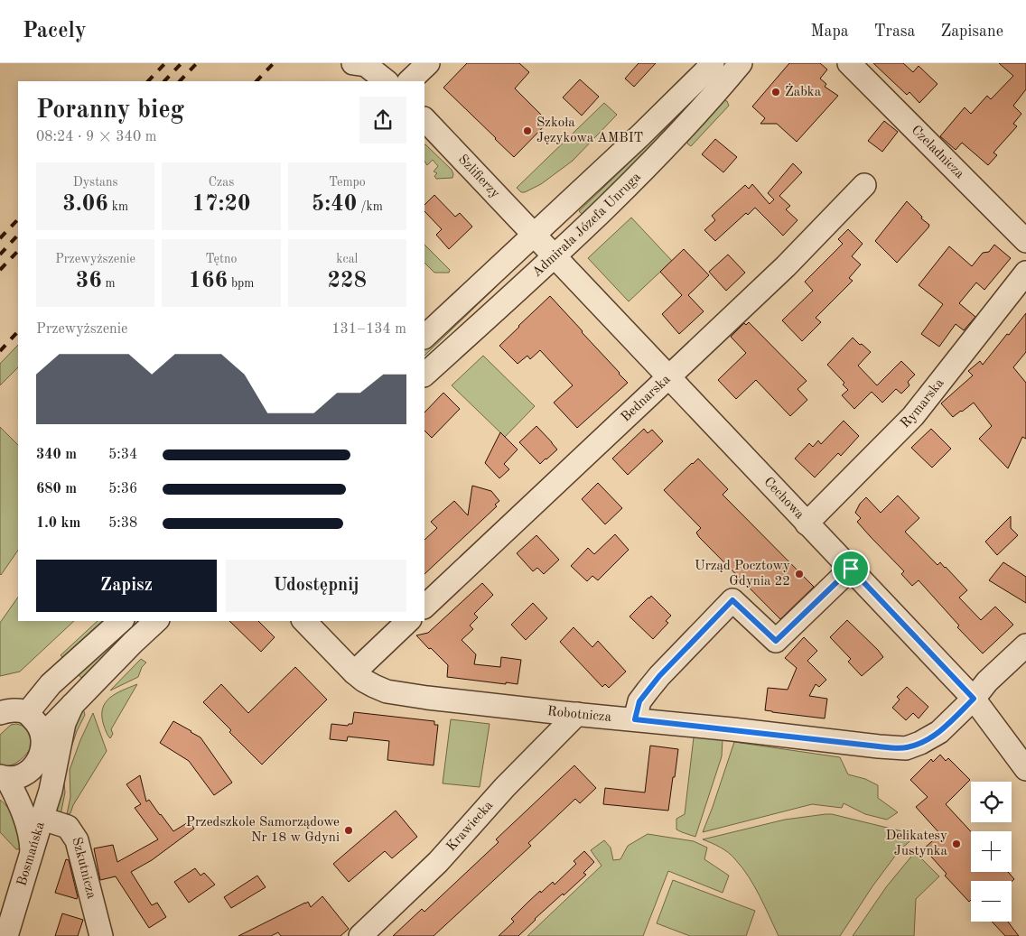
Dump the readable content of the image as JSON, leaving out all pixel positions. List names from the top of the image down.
{
  "streets": {
    "street": [
      "Czeladnicza",
      "Szlifierzy",
      "Admirała Józefa Unruga",
      "Bednarska",
      "Rymarska",
      "Cechowa",
      "Robotnicza",
      "Krawiecka",
      "Bosmańska",
      "Szkutnicza"
    ]
  },
  "crossings": [
    ["Szlifierzy", "Admirała Józefa Unruga"],
    ["Szlifierzy", "Cechowa"],
    ["Admirała Józefa Unruga", "Cechowa"],
    ["Bednarska", "Cechowa"],
    ["Rymarska", "Cechowa"],
    ["Cechowa", "Robotnicza"],
    ["Robotnicza", "Krawiecka"],
    ["Bosmańska", "Szkutnicza"]
  ],
  "places": [
    "Żabka",
    "Szkoła Językowa AMBIT",
    "Urząd Pocztowy Gdynia 22",
    "Przedszkole Samorządowe Nr 18 w Gdyni",
    "Delikatesy Justynka"
  ],
  "page": {
    "header": "Pacely",
    "nav": ["Mapa", "Trasa", "Zapisane"],
    "heading": ["Poranny bieg", "08:24 · 9 × 340 m"],
    "stats": [
      ["Dystans", "3.06 km"],
      ["Czas", "17:20"],
      ["Tempo", "5:40 /km"],
      ["Przewyższenie", "36 m"],
      ["Tętno", "166 bpm"],
      ["kcal", "228"]
    ],
    "chart": ["Przewyższenie", "131–134 m"],
    "list": [
      {
        "name": "340 m",
        "note": "5:34"
      },
      {
        "name": "680 m",
        "note": "5:36"
      },
      {
        "name": "1.0 km",
        "note": "5:38"
      }
    ],
    "buttons": ["Zapisz", "Udostępnij"],
    "map_buttons": ["+", "−"]
  }
}
